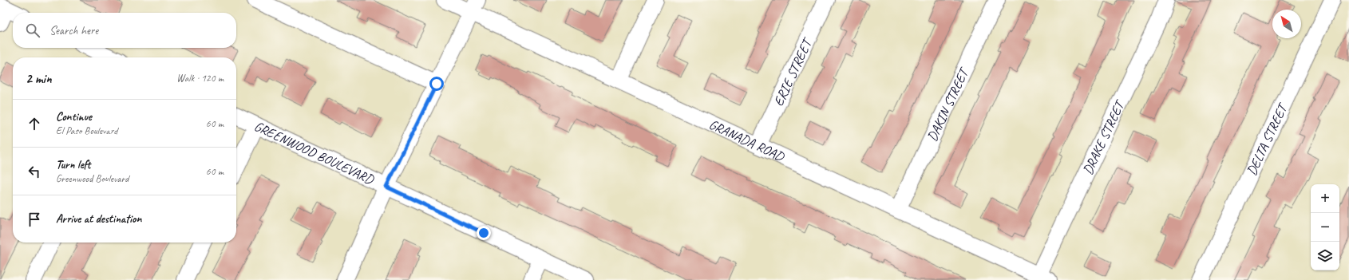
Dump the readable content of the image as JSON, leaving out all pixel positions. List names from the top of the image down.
{
  "streets": {
    "street": [
      "ERIE STREET",
      "DAKIN STREET",
      "DRAKE STREET",
      "GRANADA ROAD",
      "DELTA STREET",
      "GREENWOOD BOULEVARD"
    ]
  },
  "crossings": [
    ["ERIE STREET", "GRANADA ROAD"],
    ["DAKIN STREET", "GRANADA ROAD"],
    ["DRAKE STREET", "GRANADA ROAD"]
  ],
  "north": "top left",
  "page": {
    "search": "Search here",
    "heading": ["2 min", "Walk · 120 m"],
    "list": [
      ["Continue", "El Paso Boulevard", "60 m"],
      ["Turn left", "Greenwood Boulevard", "60 m"],
      "Arrive at destination"
    ],
    "map_buttons": ["+", "−"]
  }
}
